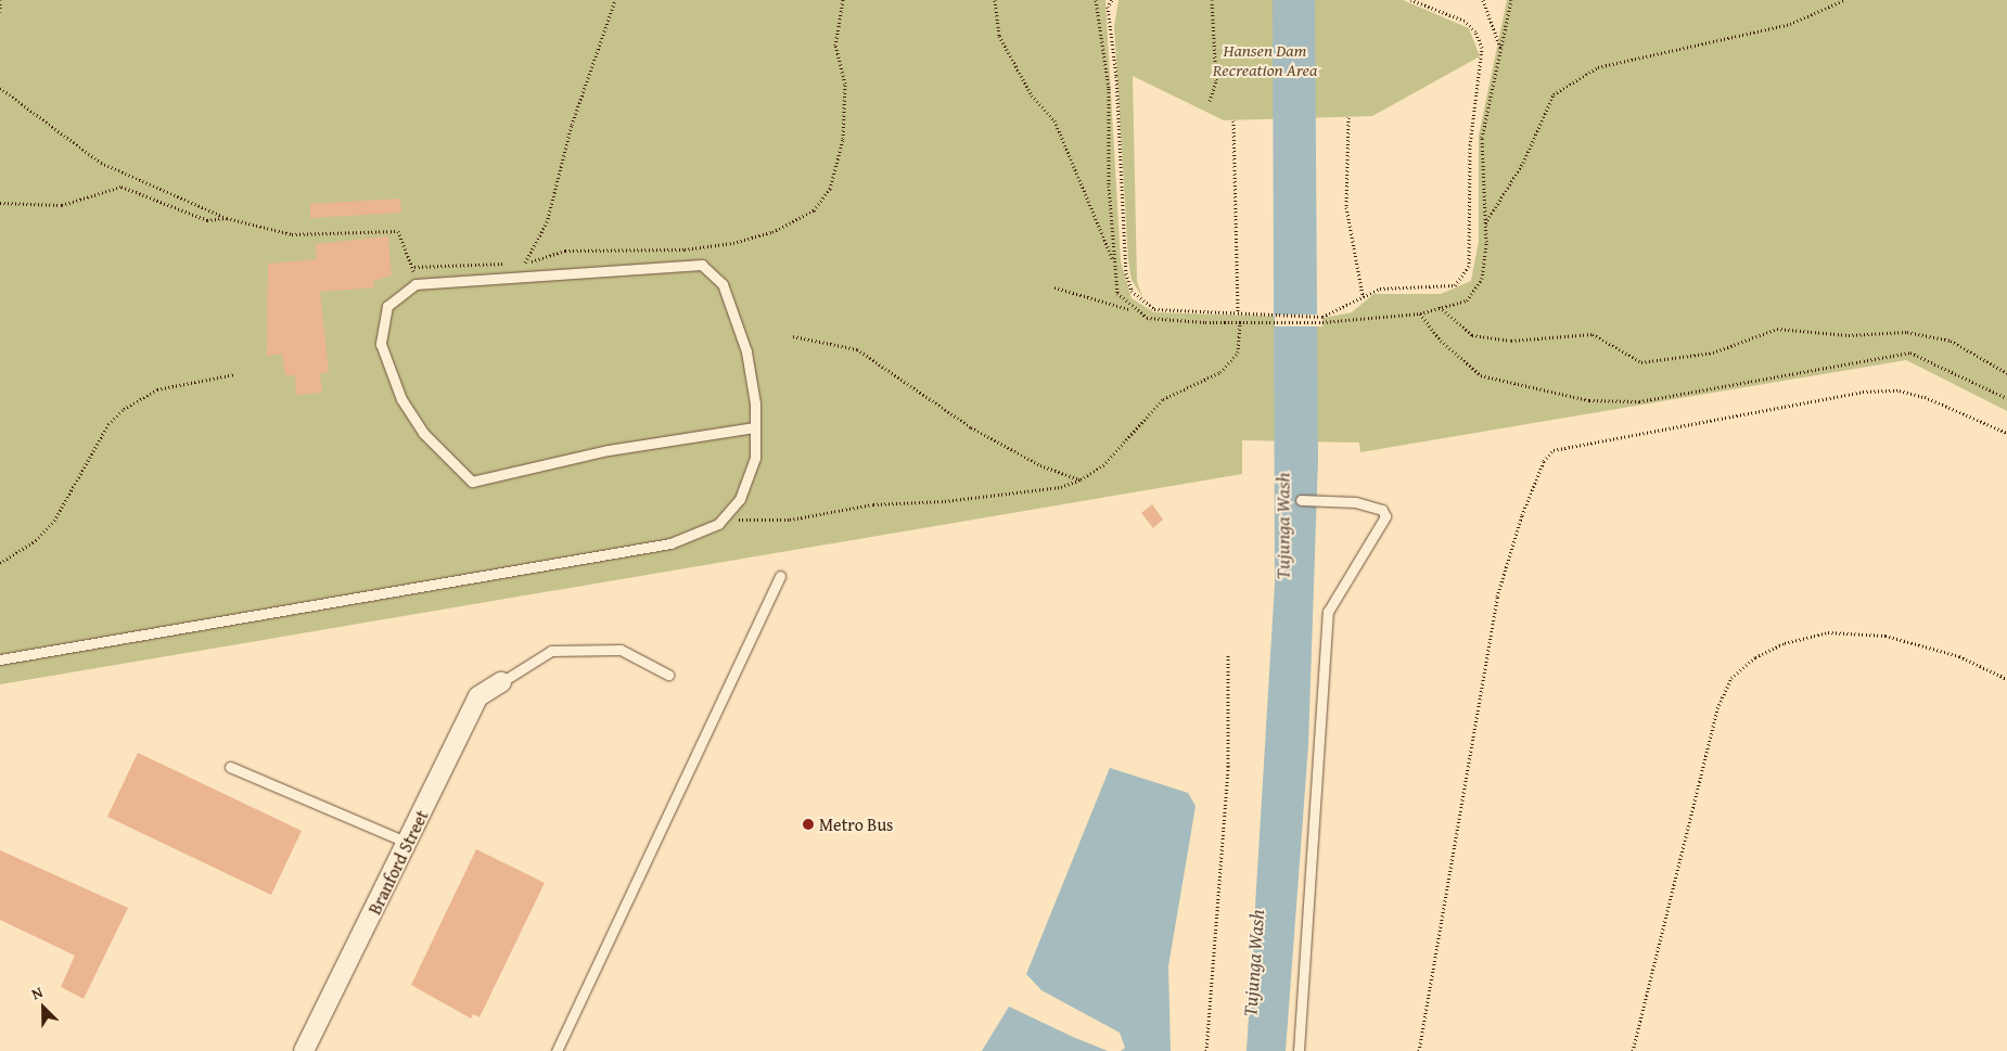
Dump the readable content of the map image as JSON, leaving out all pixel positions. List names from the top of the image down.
{
  "streets": {
    "street": ["Branford Street"]
  },
  "water": ["Tujunga Wash"],
  "parks": ["Hansen Dam Recreation Area"],
  "places": ["Metro Bus"],
  "north": "top left"
}
